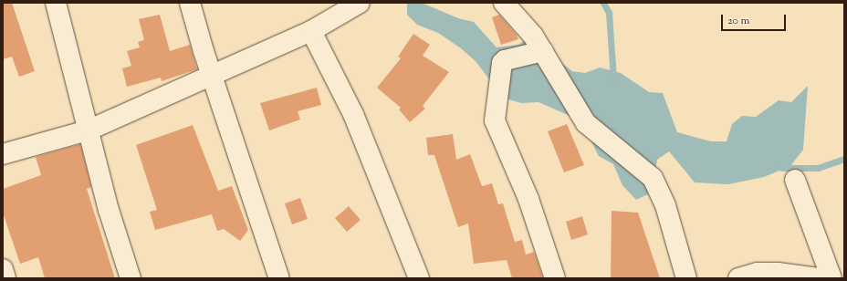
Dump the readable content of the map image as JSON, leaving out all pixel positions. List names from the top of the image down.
{
  "scale_bar": "20 m"
}
